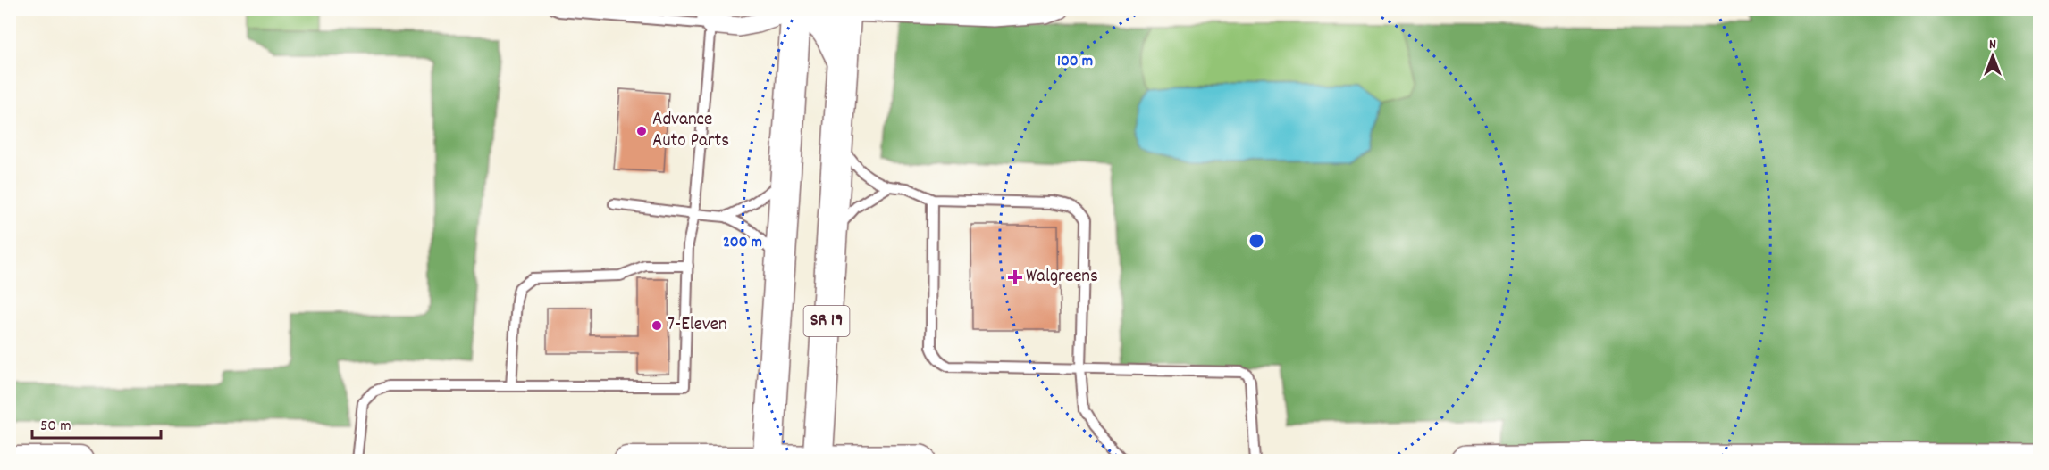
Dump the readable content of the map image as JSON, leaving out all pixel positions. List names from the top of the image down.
{
  "streets": {
    "main road": ["SR 19"]
  },
  "places": {
    "other": ["Advance Auto Parts", "7-Eleven"],
    "health": ["Walgreens"]
  },
  "scale_bar": "50 m",
  "north": "top",
  "rings": ["100 m", "200 m"]
}
